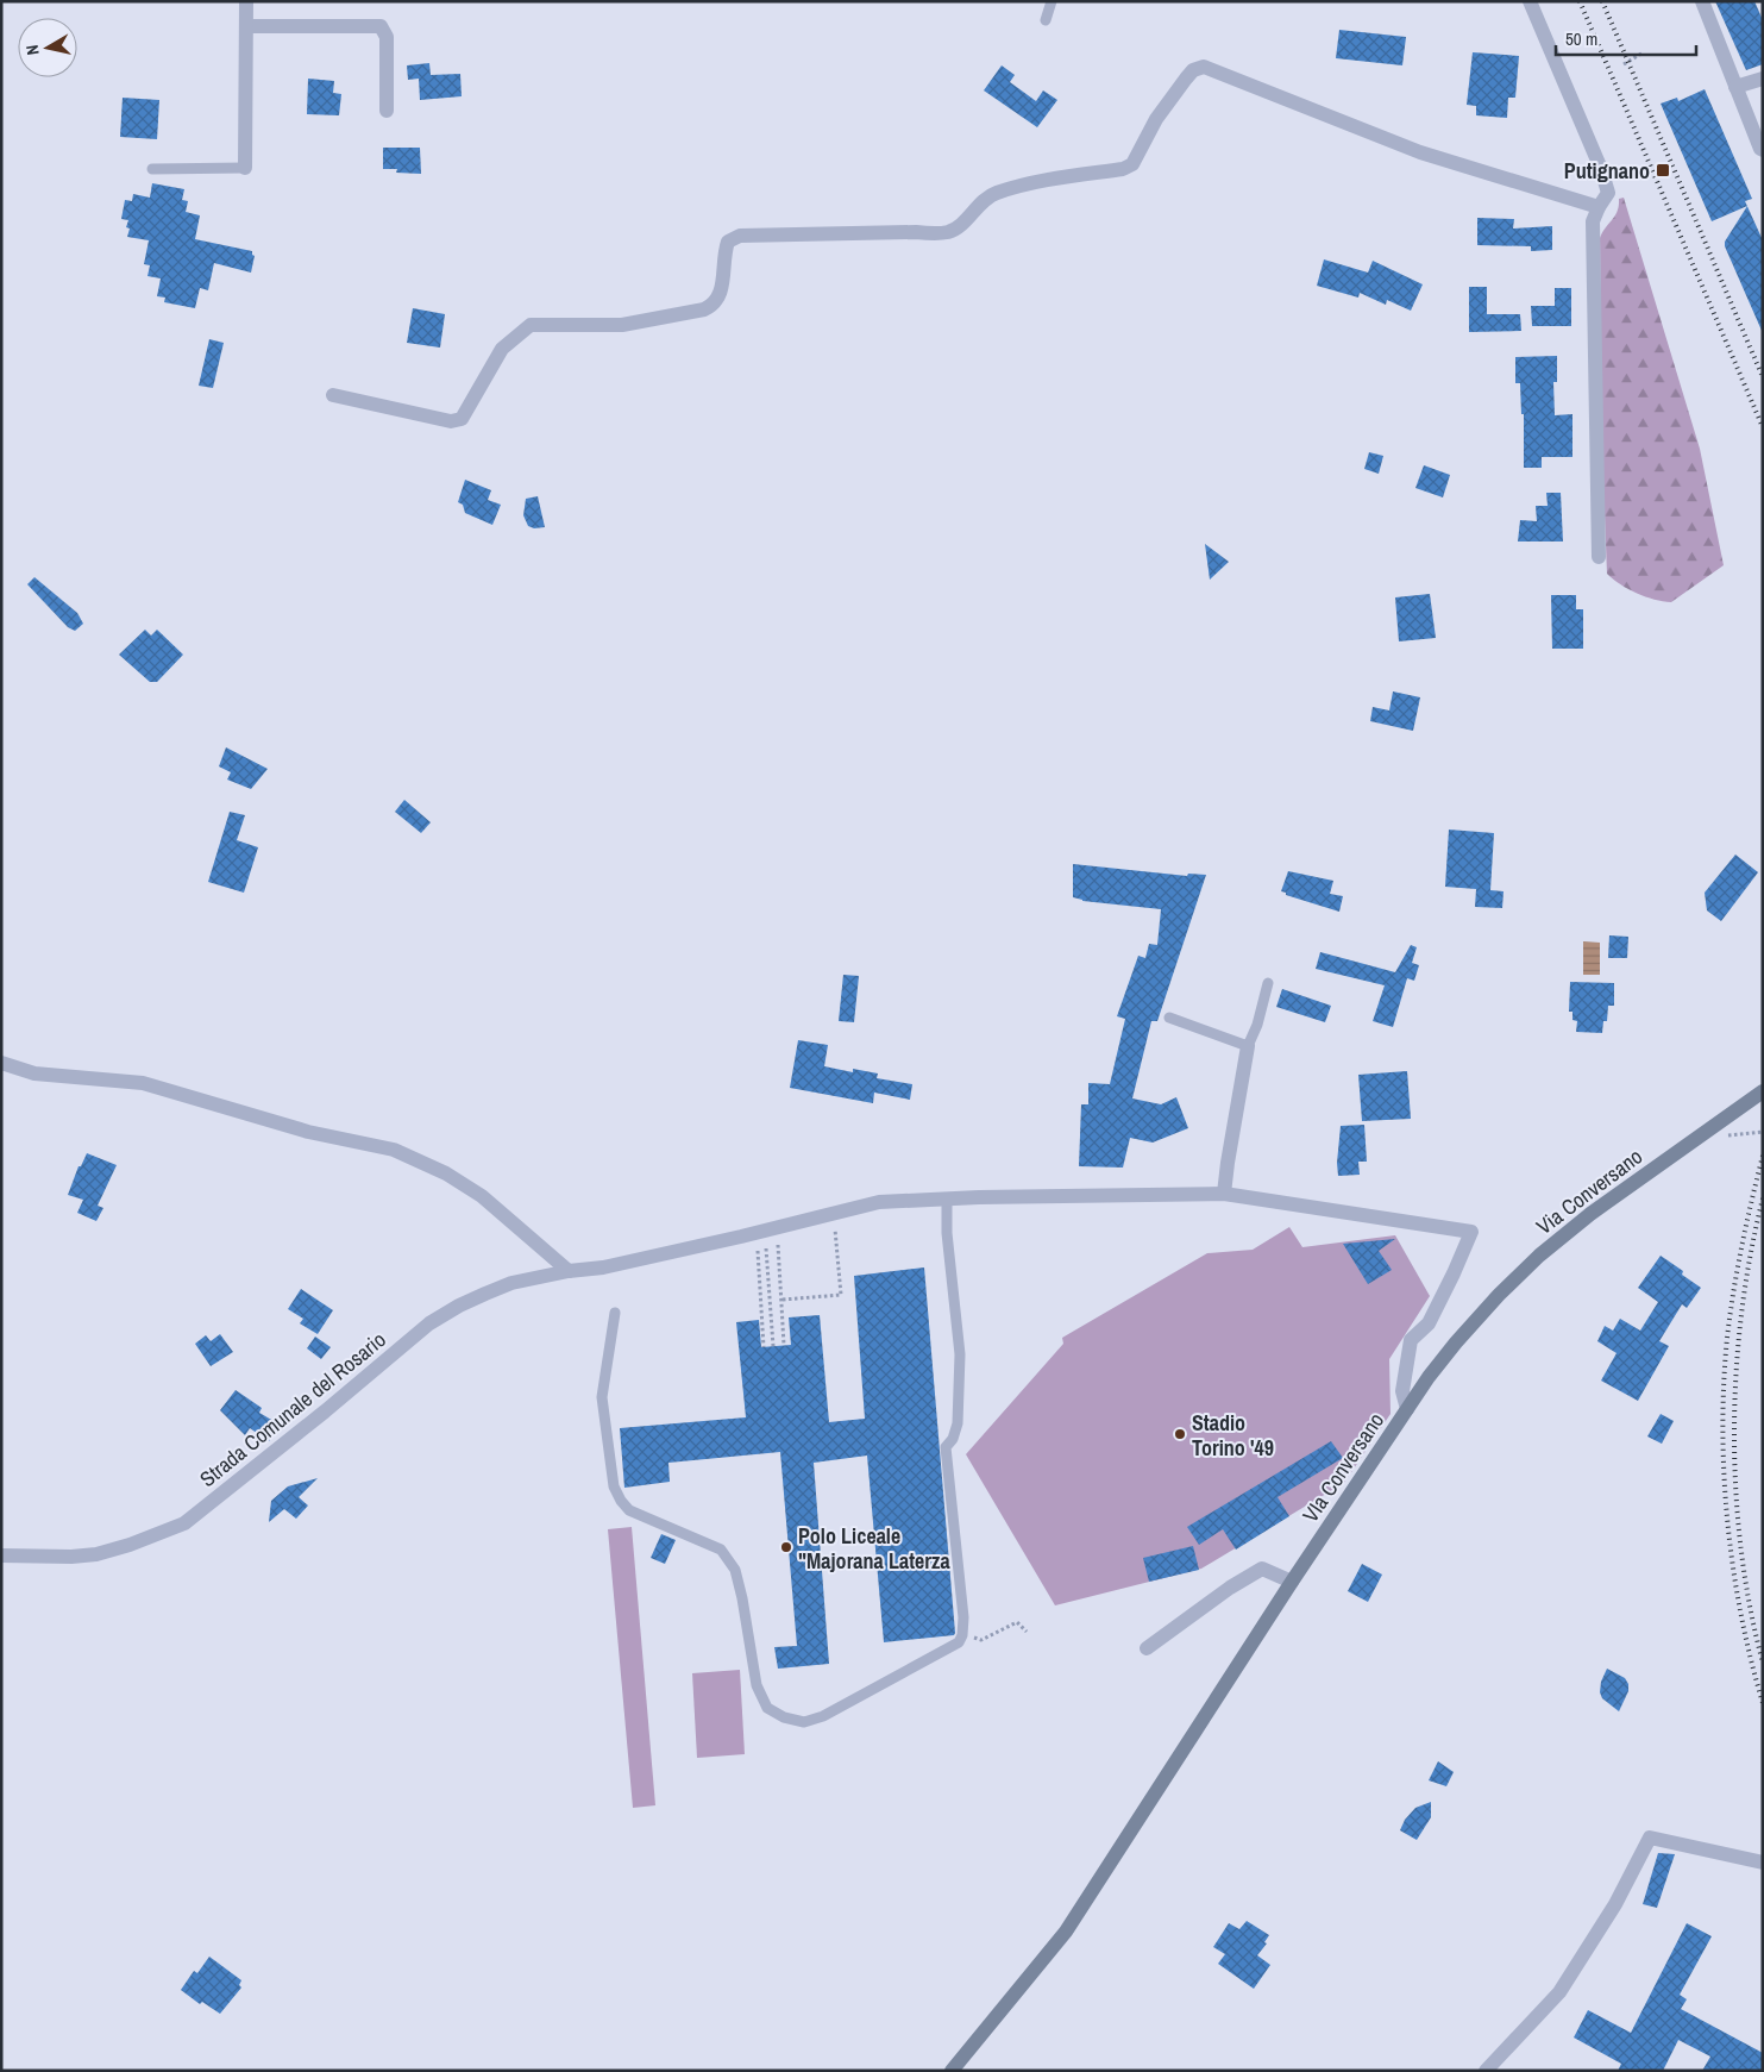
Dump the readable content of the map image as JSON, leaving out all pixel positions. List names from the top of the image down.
{
  "streets": {
    "main road": ["Via Conversano", "VIa Conversano"],
    "street": ["Strada Comunale del Rosario"]
  },
  "crossings": [
    ["Via Conversano", "VIa Conversano"],
    ["Strada Comunale del Rosario", "VIa Conversano"]
  ],
  "places": {
    "transit": ["Putignano"],
    "other": ["Stadio Torino '49", "Polo Liceale \"Majorana Laterza"]
  },
  "scale_bar": "50 m",
  "north": "left"
}
